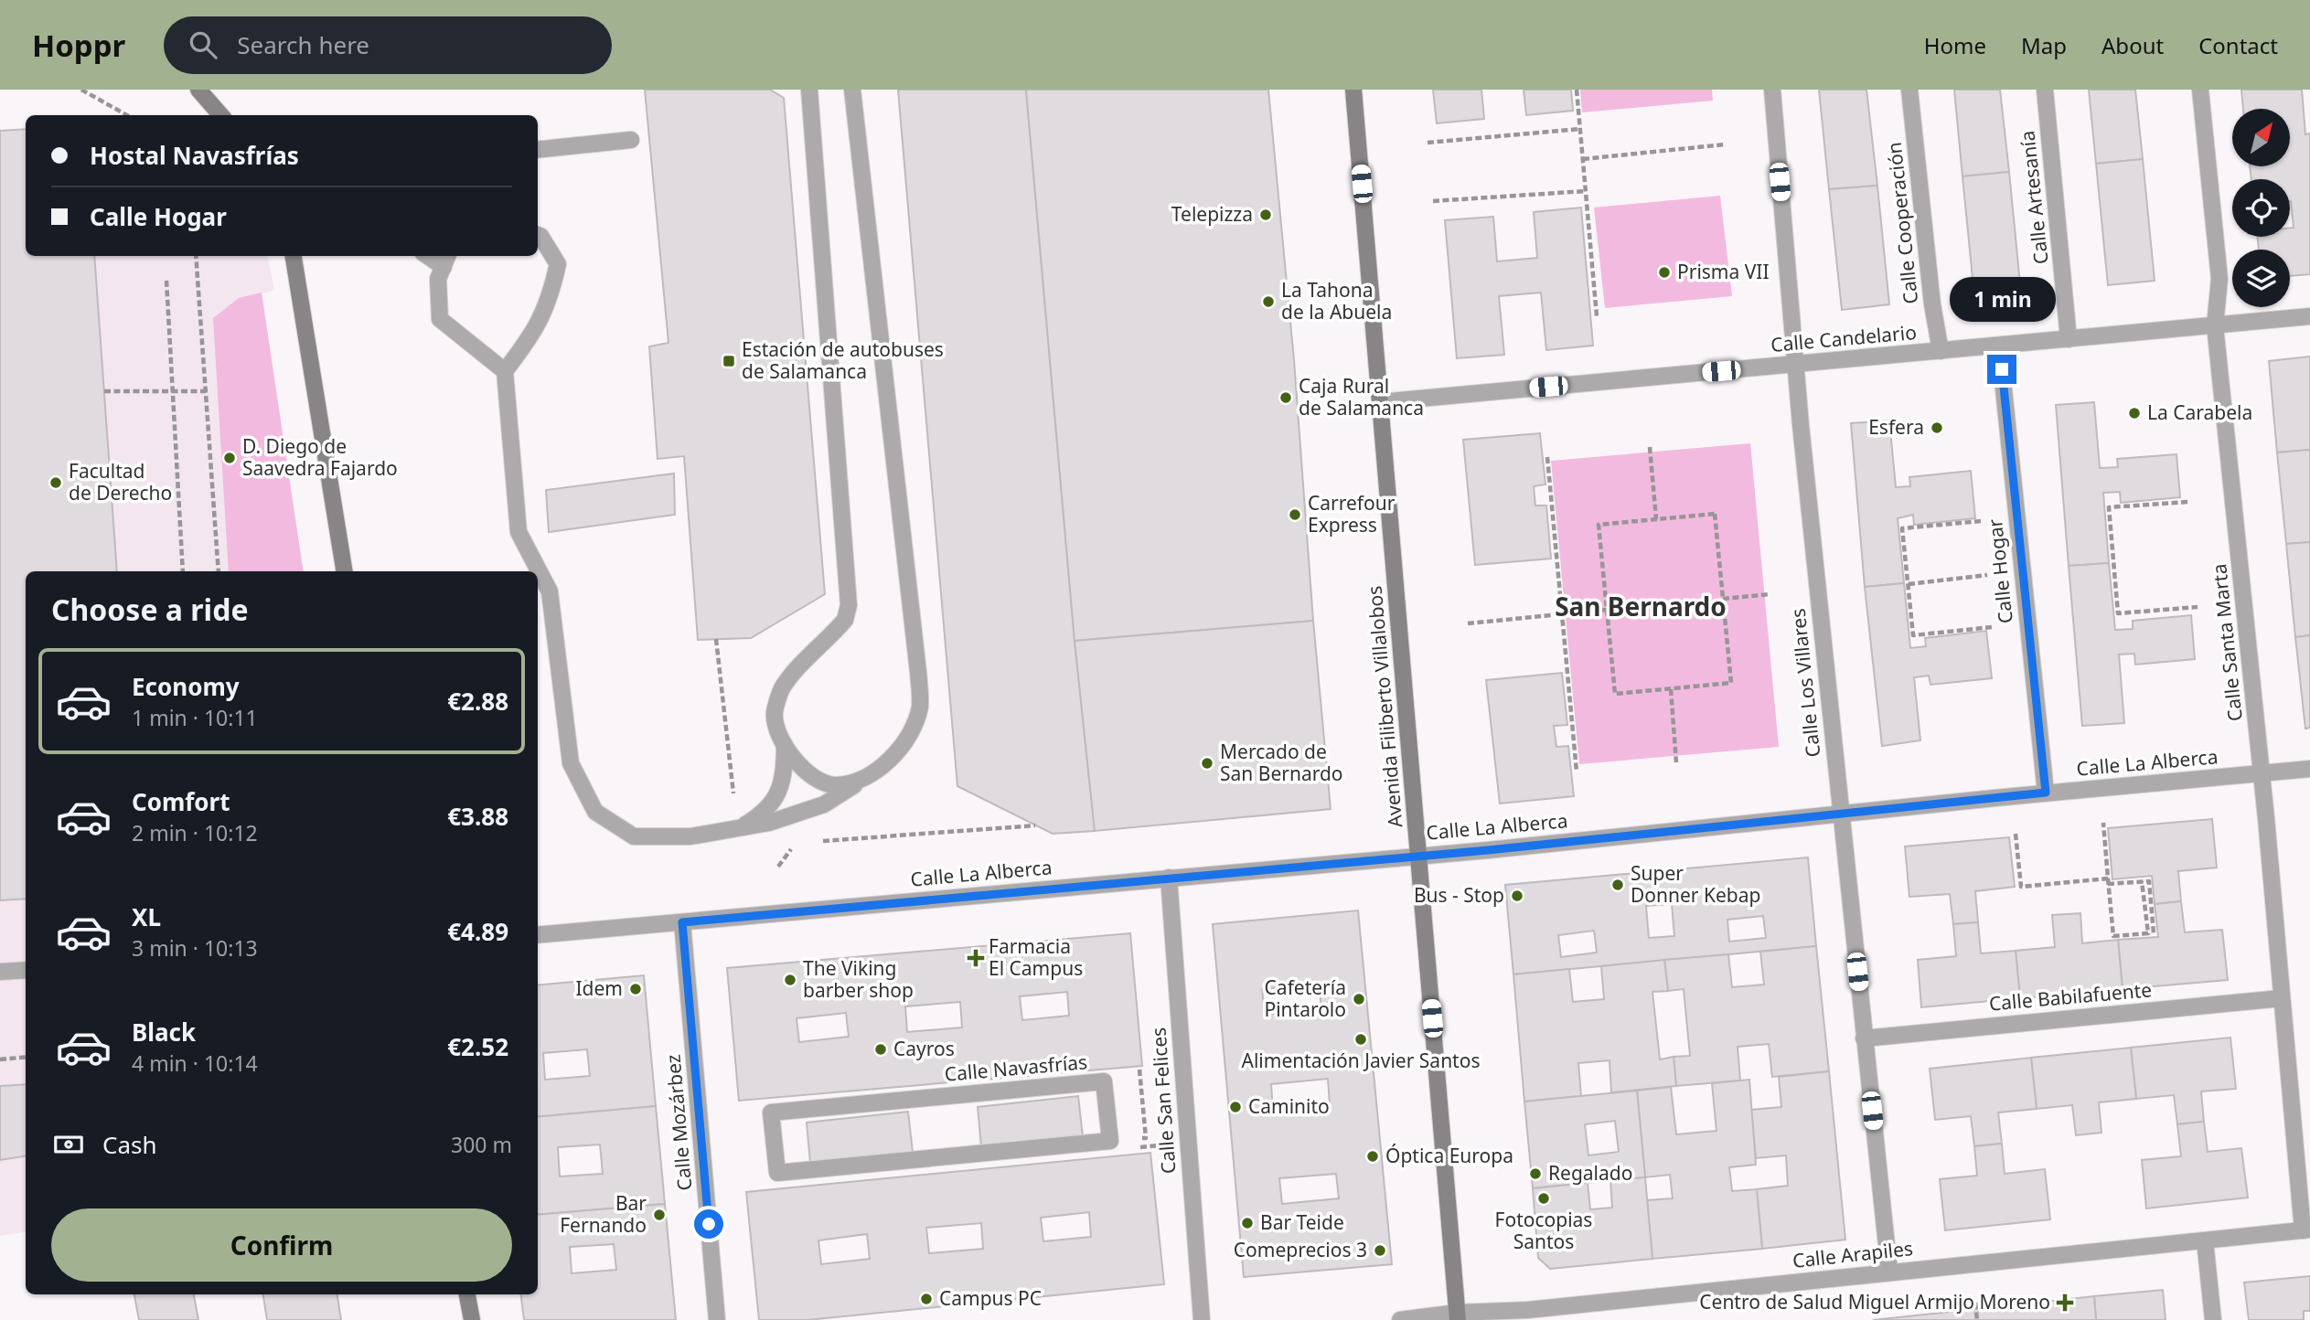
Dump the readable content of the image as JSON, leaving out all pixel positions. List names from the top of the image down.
{
  "streets": {
    "main road": ["Avenida Filiberto Villalobos"],
    "street": [
      "Calle Artesanía",
      "Calle Cooperación",
      "Calle Candelario",
      "Calle Hogar",
      "Calle Santa Marta",
      "Calle Los Villares",
      "Calle La Alberca",
      "Calle Babilafuente",
      "Calle Navasfrías",
      "Calle San Felices",
      "Calle Mozárbez",
      "Calle Arapiles"
    ]
  },
  "crossings": [
    ["Calle Artesanía", "Calle Candelario"],
    ["Calle Cooperación", "Calle Candelario"],
    ["Calle Candelario", "Calle Hogar"],
    ["Calle Candelario", "Calle Santa Marta"],
    ["Calle Candelario", "Calle Los Villares"],
    ["Calle Candelario", "Avenida Filiberto Villalobos"],
    ["Calle Hogar", "Calle La Alberca"],
    ["Calle Santa Marta", "Calle La Alberca"],
    ["Calle Santa Marta", "Calle Babilafuente"],
    ["Calle Santa Marta", "Calle Arapiles"],
    ["Calle Los Villares", "Calle La Alberca"],
    ["Calle Los Villares", "Calle Babilafuente"],
    ["Calle Los Villares", "Calle Arapiles"],
    ["Avenida Filiberto Villalobos", "Calle La Alberca"],
    ["Avenida Filiberto Villalobos", "Calle Arapiles"],
    ["Calle La Alberca", "Calle San Felices"],
    ["Calle La Alberca", "Calle Mozárbez"]
  ],
  "districts": ["San Bernardo"],
  "places": {
    "other": [
      "Telepizza",
      "Prisma VII",
      "La Tahona de la Abuela",
      "Caja Rural de Salamanca",
      "La Carabela",
      "Esfera",
      "D. Diego de Saavedra Fajardo",
      "Facultad de Derecho",
      "Carrefour Express",
      "Mercado de San Bernardo",
      "Super Donner Kebap",
      "Bus - Stop",
      "The Viking barber shop",
      "Idem",
      "Cafetería Pintarolo",
      "Alimentación Javier Santos",
      "Cayros",
      "Caminito",
      "Óptica Europa",
      "Regalado",
      "Fotocopias Santos",
      "Bar Fernando",
      "Bar Teide",
      "Comeprecios 3",
      "Campus PC"
    ],
    "transit": ["Estación de autobuses de Salamanca"],
    "health": ["Farmacia El Campus", "Centro de Salud Miguel Armijo Moreno"]
  },
  "north": "top right",
  "page": {
    "header": "Hoppr",
    "search": "Search here",
    "nav": [
      "Home",
      "Map",
      "About",
      "Contact"
    ],
    "banner": ["Hostal Navasfrías", "Calle Hogar"],
    "bubble": "1 min",
    "heading": "Choose a ride",
    "list": [
      {
        "name": "Economy",
        "note": "1 min · 10:11",
        "value": "€2.88"
      },
      {
        "name": "Comfort",
        "note": "2 min · 10:12",
        "value": "€3.88"
      },
      {
        "name": "XL",
        "note": "3 min · 10:13",
        "value": "€4.89"
      },
      {
        "name": "Black",
        "note": "4 min · 10:14",
        "value": "€2.52"
      }
    ],
    "pay": ["Cash", "300 m"],
    "buttons": "Confirm"
  }
}
